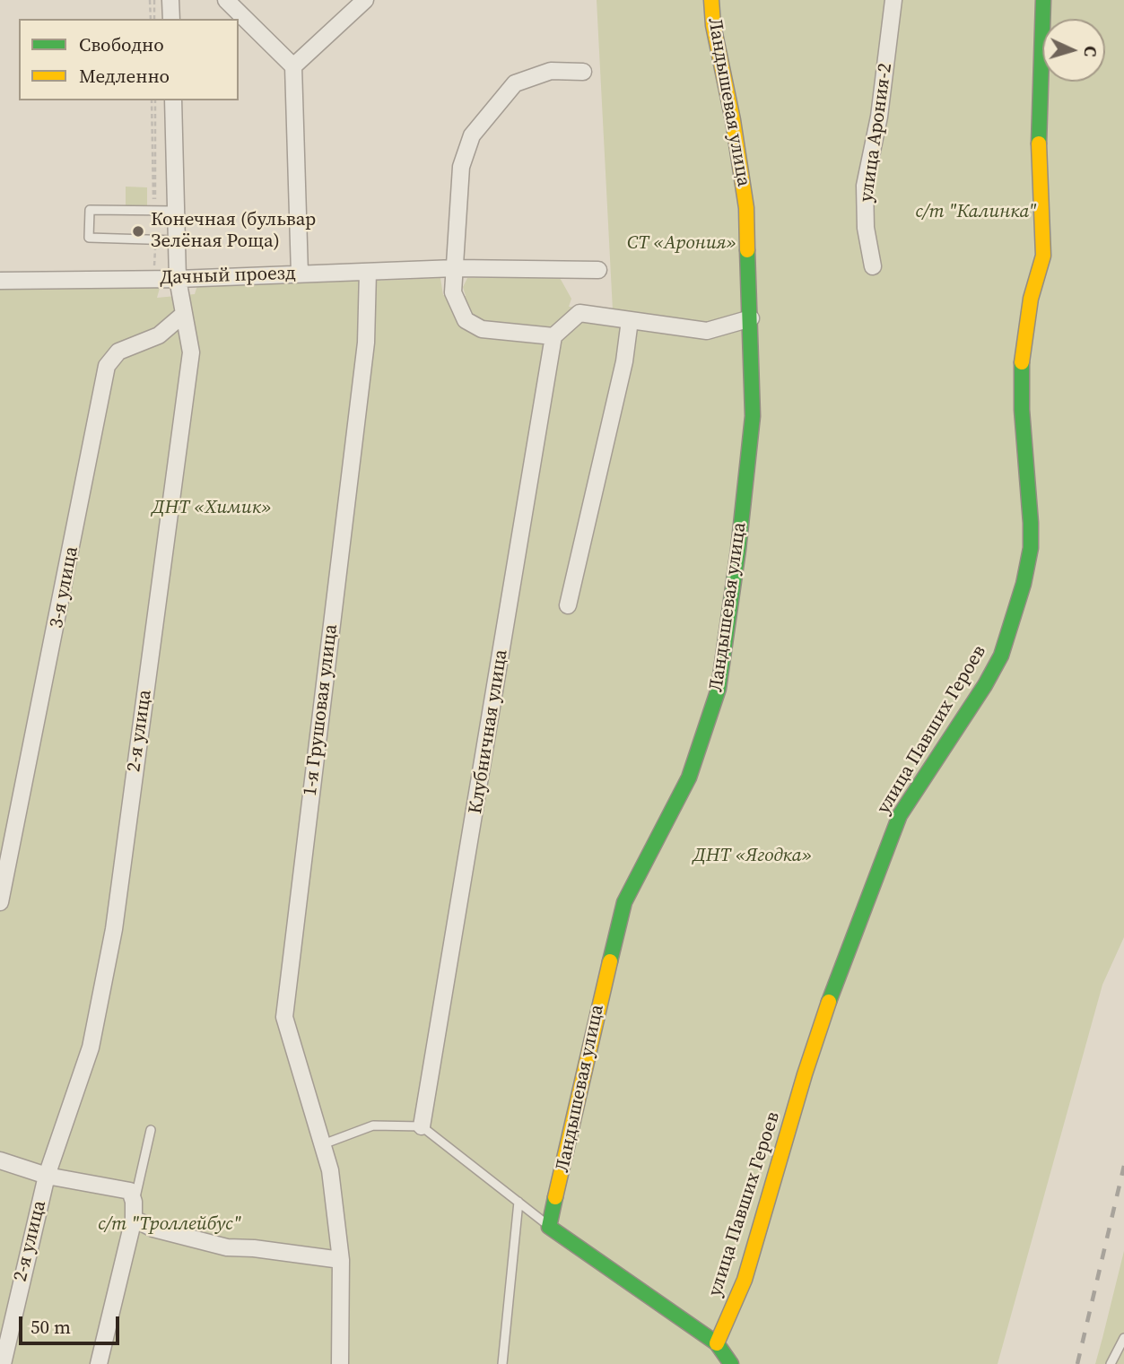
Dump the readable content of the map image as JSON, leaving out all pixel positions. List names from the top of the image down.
{
  "streets": {
    "street": [
      "Ландышевая улица",
      "улица Арония-2",
      "Дачный проезд",
      "3-я улица",
      "1-я Грушовая улица",
      "улица Павших Героев",
      "2-я улица",
      "Клубничная улица"
    ]
  },
  "crossings": [
    ["Дачный проезд", "1-я Грушовая улица"],
    ["Дачный проезд", "2-я улица"],
    ["3-я улица", "2-я улица"]
  ],
  "parks": [
    "с/т \"Калинка\"",
    "СТ «Арония»",
    "ДНТ «Химик»",
    "ДНТ «Ягодка»",
    "с/т \"Троллейбус\""
  ],
  "places": ["Конечная (бульвар Зелёная Роща)"],
  "legend": ["Свободно", "Медленно"],
  "scale_bar": "50 m",
  "north": "right"
}
